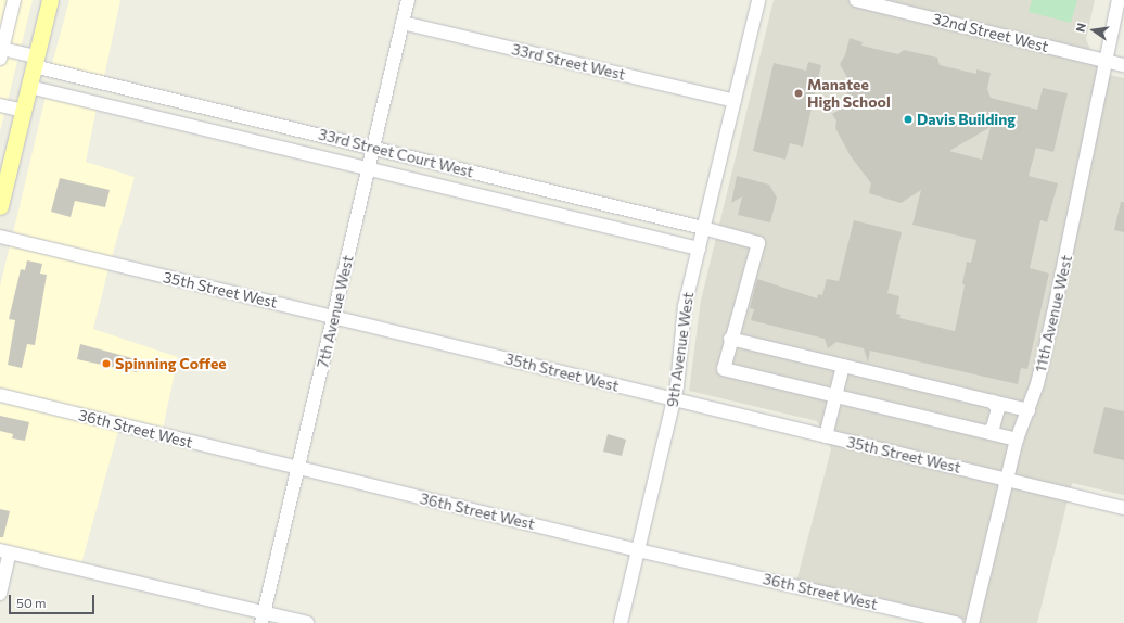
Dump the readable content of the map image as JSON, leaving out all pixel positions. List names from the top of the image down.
{
  "streets": {
    "street": [
      "32nd Street West",
      "33rd Street West",
      "33rd Street Court West",
      "35th Street West",
      "7th Avenue West",
      "11th Avenue West",
      "9th Avenue West",
      "36th Street West"
    ]
  },
  "crossings": [
    ["32nd Street West", "11th Avenue West"],
    ["33rd Street West", "7th Avenue West"],
    ["33rd Street West", "9th Avenue West"],
    ["33rd Street Court West", "7th Avenue West"],
    ["33rd Street Court West", "9th Avenue West"],
    ["35th Street West", "7th Avenue West"],
    ["35th Street West", "11th Avenue West"],
    ["35th Street West", "9th Avenue West"],
    ["7th Avenue West", "36th Street West"],
    ["9th Avenue West", "36th Street West"]
  ],
  "places": ["Manatee High School", "Davis Building", "Spinning Coffee"],
  "scale_bar": "50 m",
  "north": "left"
}
